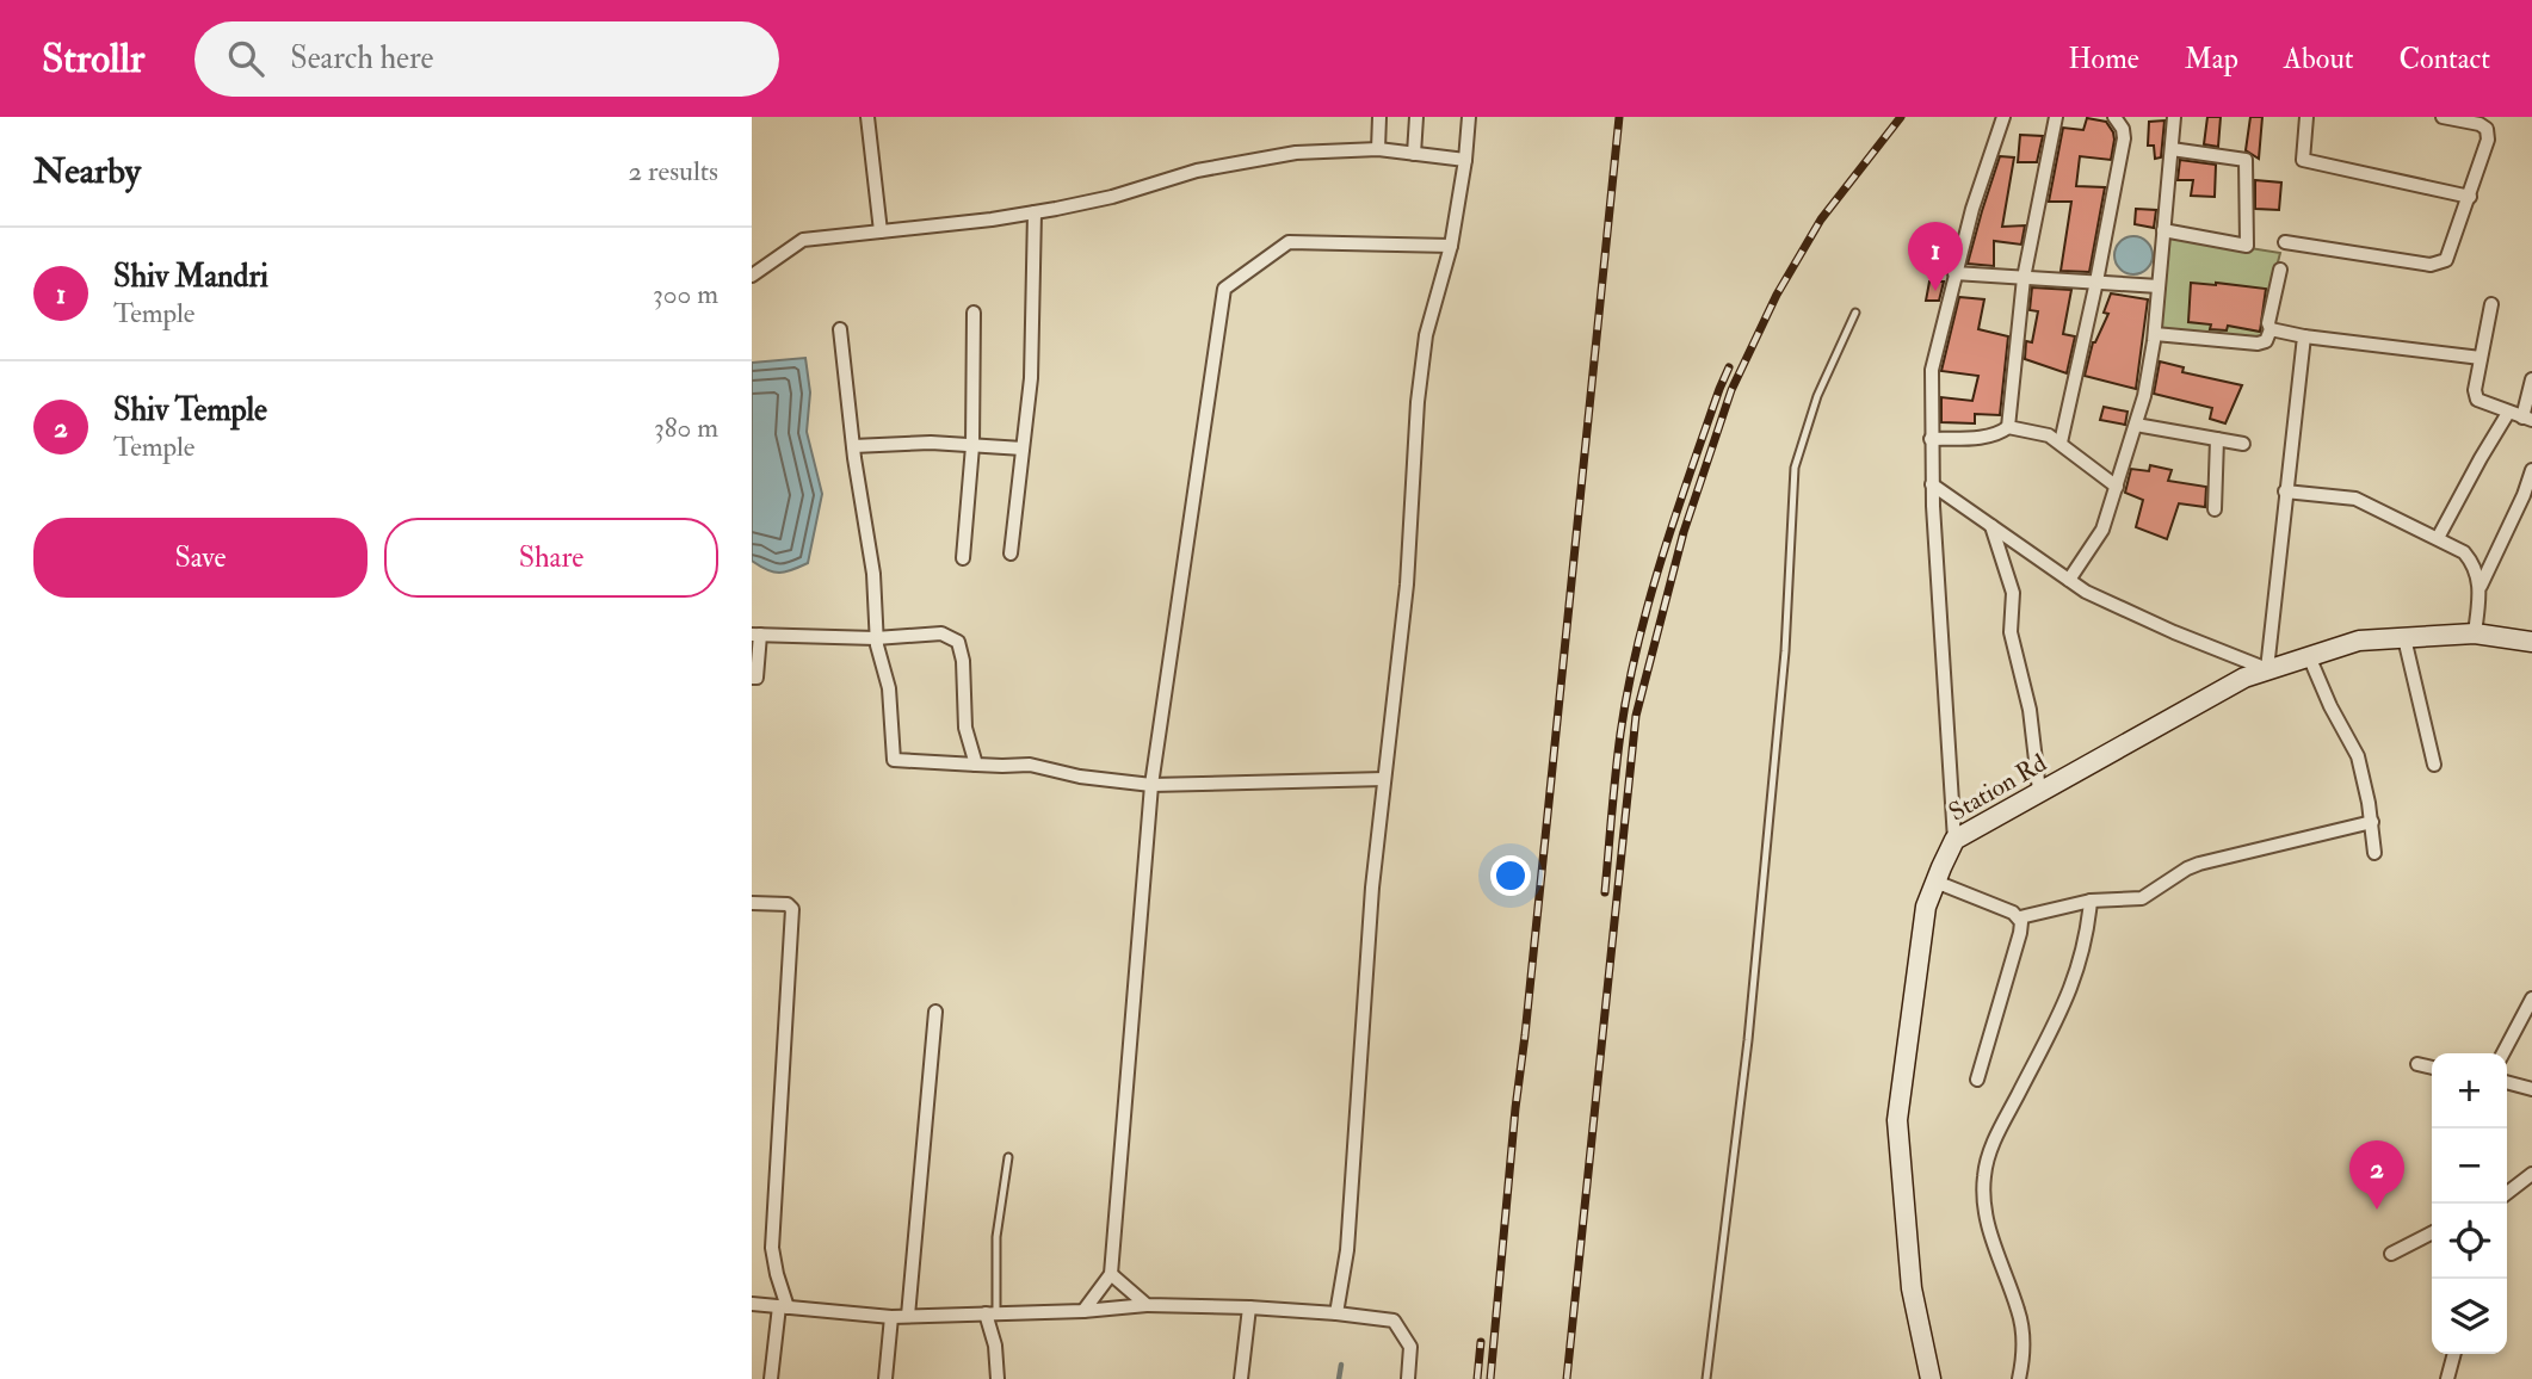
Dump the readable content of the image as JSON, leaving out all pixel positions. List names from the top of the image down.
{
  "streets": {
    "street": ["Station Rd"]
  },
  "page": {
    "header": "Strollr",
    "search": "Search here",
    "nav": [
      "Home",
      "Map",
      "About",
      "Contact"
    ],
    "heading": ["Nearby", "2 results"],
    "pins": ["1", "2"],
    "list": [
      {
        "mark": "1",
        "name": "Shiv Mandri",
        "note": "Temple",
        "value": "300 m"
      },
      {
        "mark": "2",
        "name": "Shiv Temple",
        "note": "Temple",
        "value": "380 m"
      }
    ],
    "buttons": ["Save", "Share"],
    "map_buttons": ["+", "−"]
  }
}
